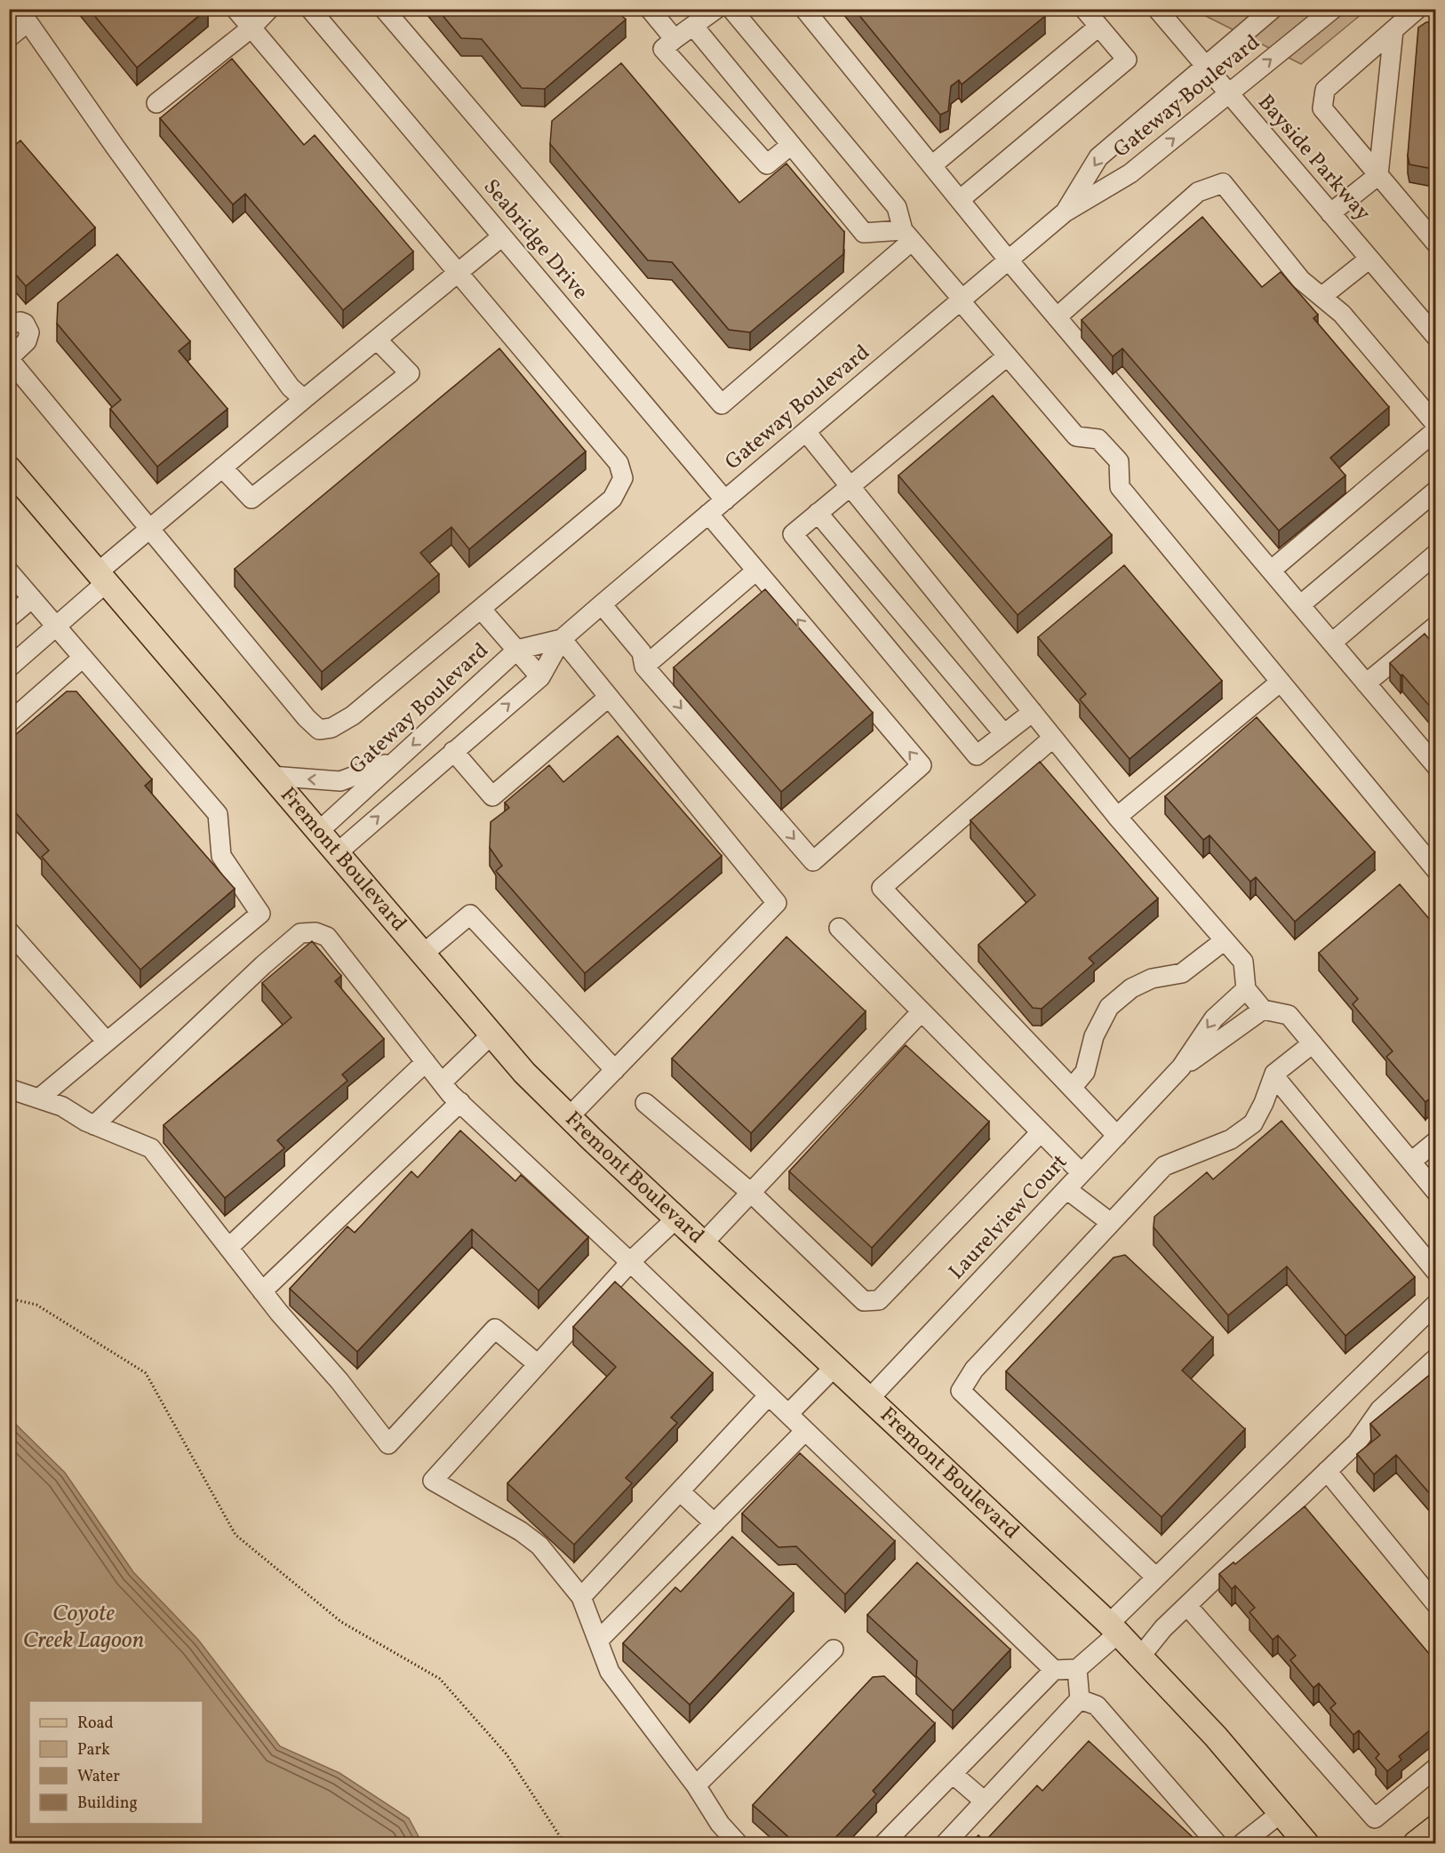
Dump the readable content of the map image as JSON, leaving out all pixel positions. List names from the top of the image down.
{
  "streets": {
    "main road": ["Fremont Boulevard"],
    "street": [
      "Gateway Boulevard",
      "Bayside Parkway",
      "Seabridge Drive",
      "Laurelview Court"
    ]
  },
  "crossings": [
    ["Gateway Boulevard", "Bayside Parkway"],
    ["Gateway Boulevard", "Seabridge Drive"],
    ["Gateway Boulevard", "Fremont Boulevard"],
    ["Fremont Boulevard", "Laurelview Court"]
  ],
  "water": ["Coyote Creek Lagoon"],
  "legend": [
    "Road",
    "Park",
    "Water",
    "Building"
  ]
}
